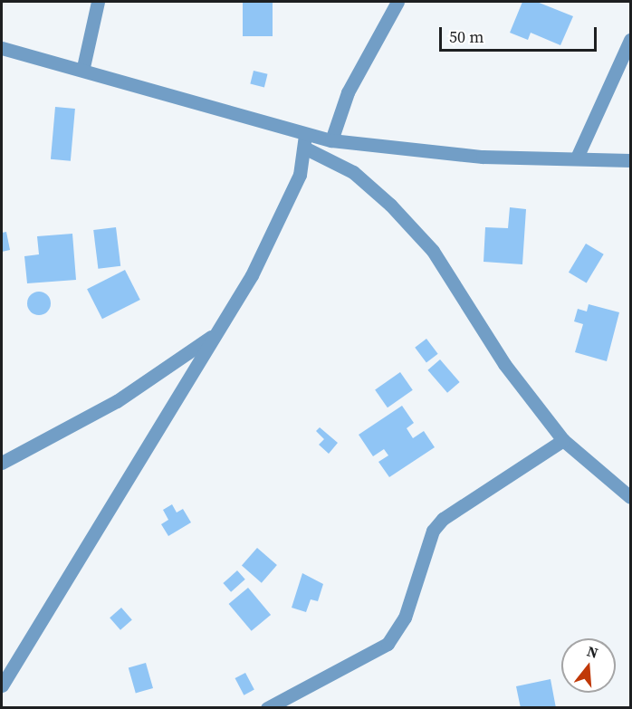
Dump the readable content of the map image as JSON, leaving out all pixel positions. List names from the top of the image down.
{
  "scale_bar": "50 m",
  "north": "top"
}
